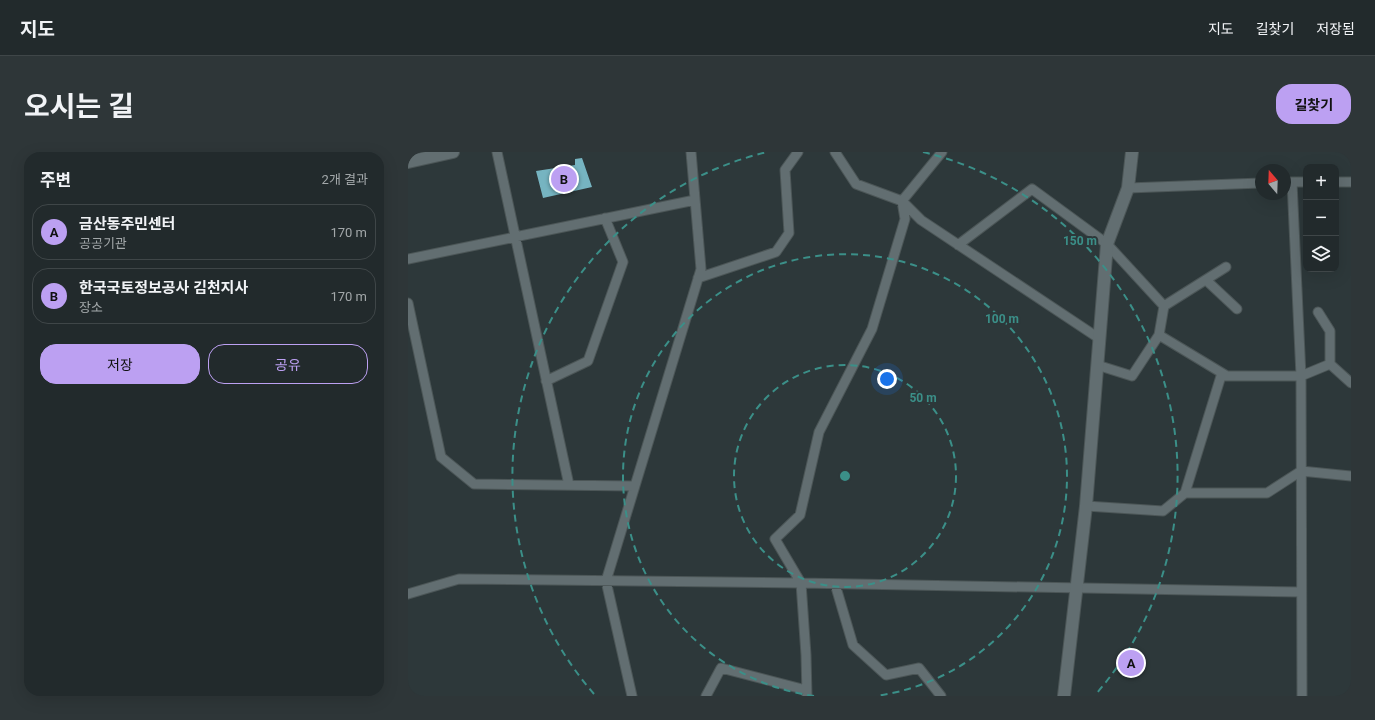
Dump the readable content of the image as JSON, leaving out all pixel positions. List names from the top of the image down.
{
  "north": "top",
  "page": {
    "header": "지도",
    "nav": ["지도", "길찾기", "저장됨"],
    "title": "오시는 길",
    "buttons": [
      "길찾기",
      ["저장", "공유"]
    ],
    "heading": ["주변", "2개 결과"],
    "map_buttons": ["+", "−"],
    "pins": ["B", "A"],
    "list": [
      {
        "mark": "A",
        "name": "금산동주민센터",
        "note": "공공기관",
        "value": "170 m"
      },
      {
        "mark": "B",
        "name": "한국국토정보공사 김천지사",
        "note": "장소",
        "value": "170 m"
      }
    ]
  },
  "rings": ["150 m", "100 m", "50 m"]
}
